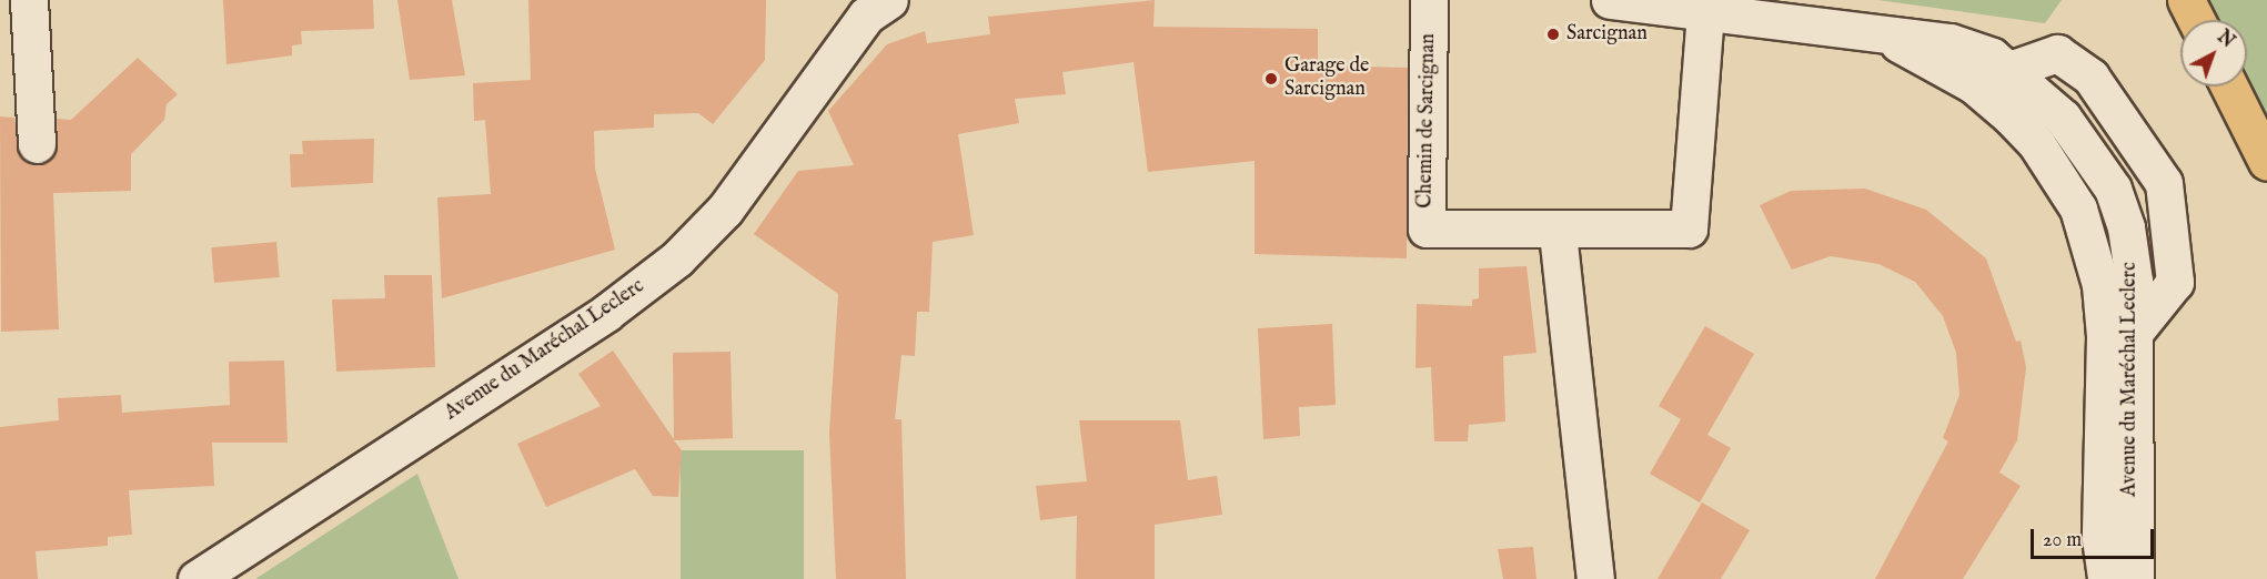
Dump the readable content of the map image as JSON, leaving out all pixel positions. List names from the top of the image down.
{
  "streets": {
    "street": ["Chemin de Sarcignan", "Avenue du Maréchal Leclerc"]
  },
  "crossings": [
    ["Chemin de Sarcignan", "Avenue du Maréchal Leclerc"]
  ],
  "places": ["Sarcignan", "Garage de Sarcignan"],
  "scale_bar": "20 m",
  "north": "top right"
}
